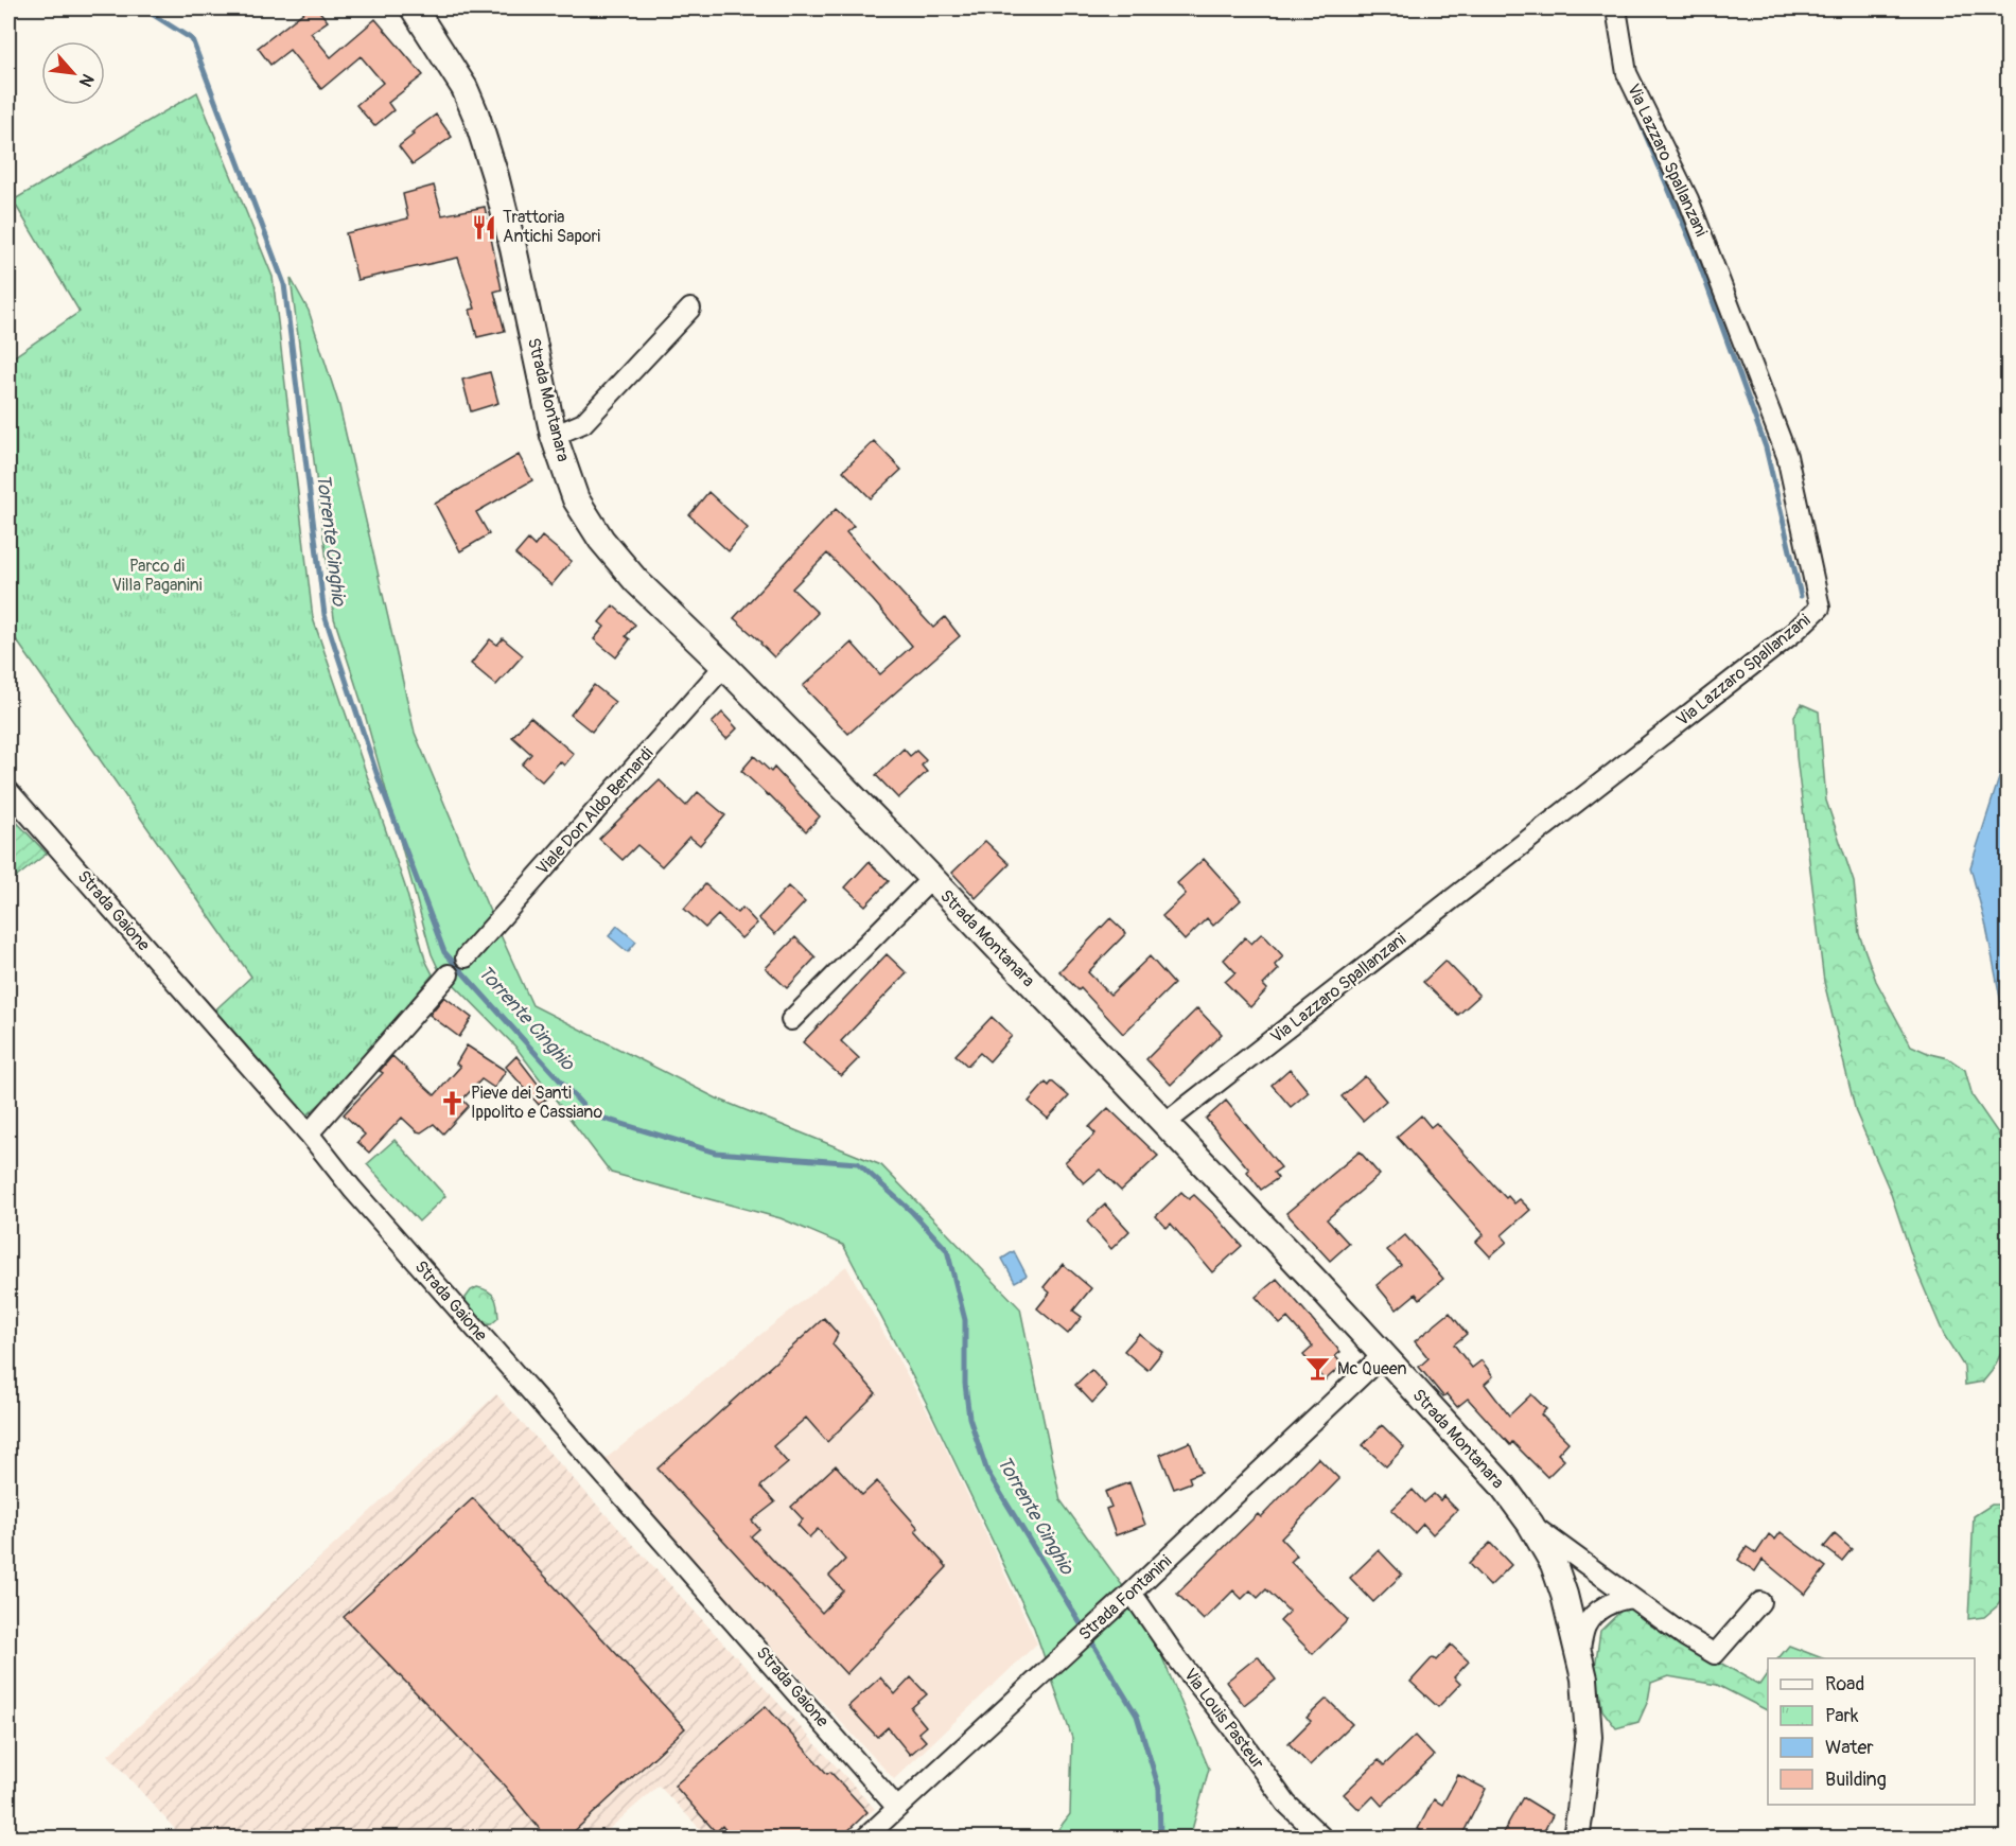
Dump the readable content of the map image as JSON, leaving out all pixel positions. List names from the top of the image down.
{
  "streets": {
    "main road": ["Strada Montanara"],
    "street": [
      "Via Lazzaro Spallanzani",
      "Viale Don Aldo Bernardi",
      "Strada Gaione",
      "Strada Fontanini",
      "Via Louis Pasteur"
    ]
  },
  "crossings": [
    ["Via Lazzaro Spallanzani", "Strada Montanara"],
    ["Strada Montanara", "Viale Don Aldo Bernardi"],
    ["Strada Montanara", "Strada Fontanini"],
    ["Strada Gaione", "Strada Fontanini"],
    ["Strada Fontanini", "Via Louis Pasteur"]
  ],
  "water": ["Torrente Cinghio"],
  "parks": ["Parco di Villa Paganini"],
  "places": {
    "restaurant": ["Trattoria Antichi Sapori"],
    "church": ["Pieve dei Santi Ippolito e Cassiano"],
    "bar": ["Mc Queen"]
  },
  "legend": [
    "Road",
    "Park",
    "Water",
    "Building"
  ],
  "north": "bottom right"
}
